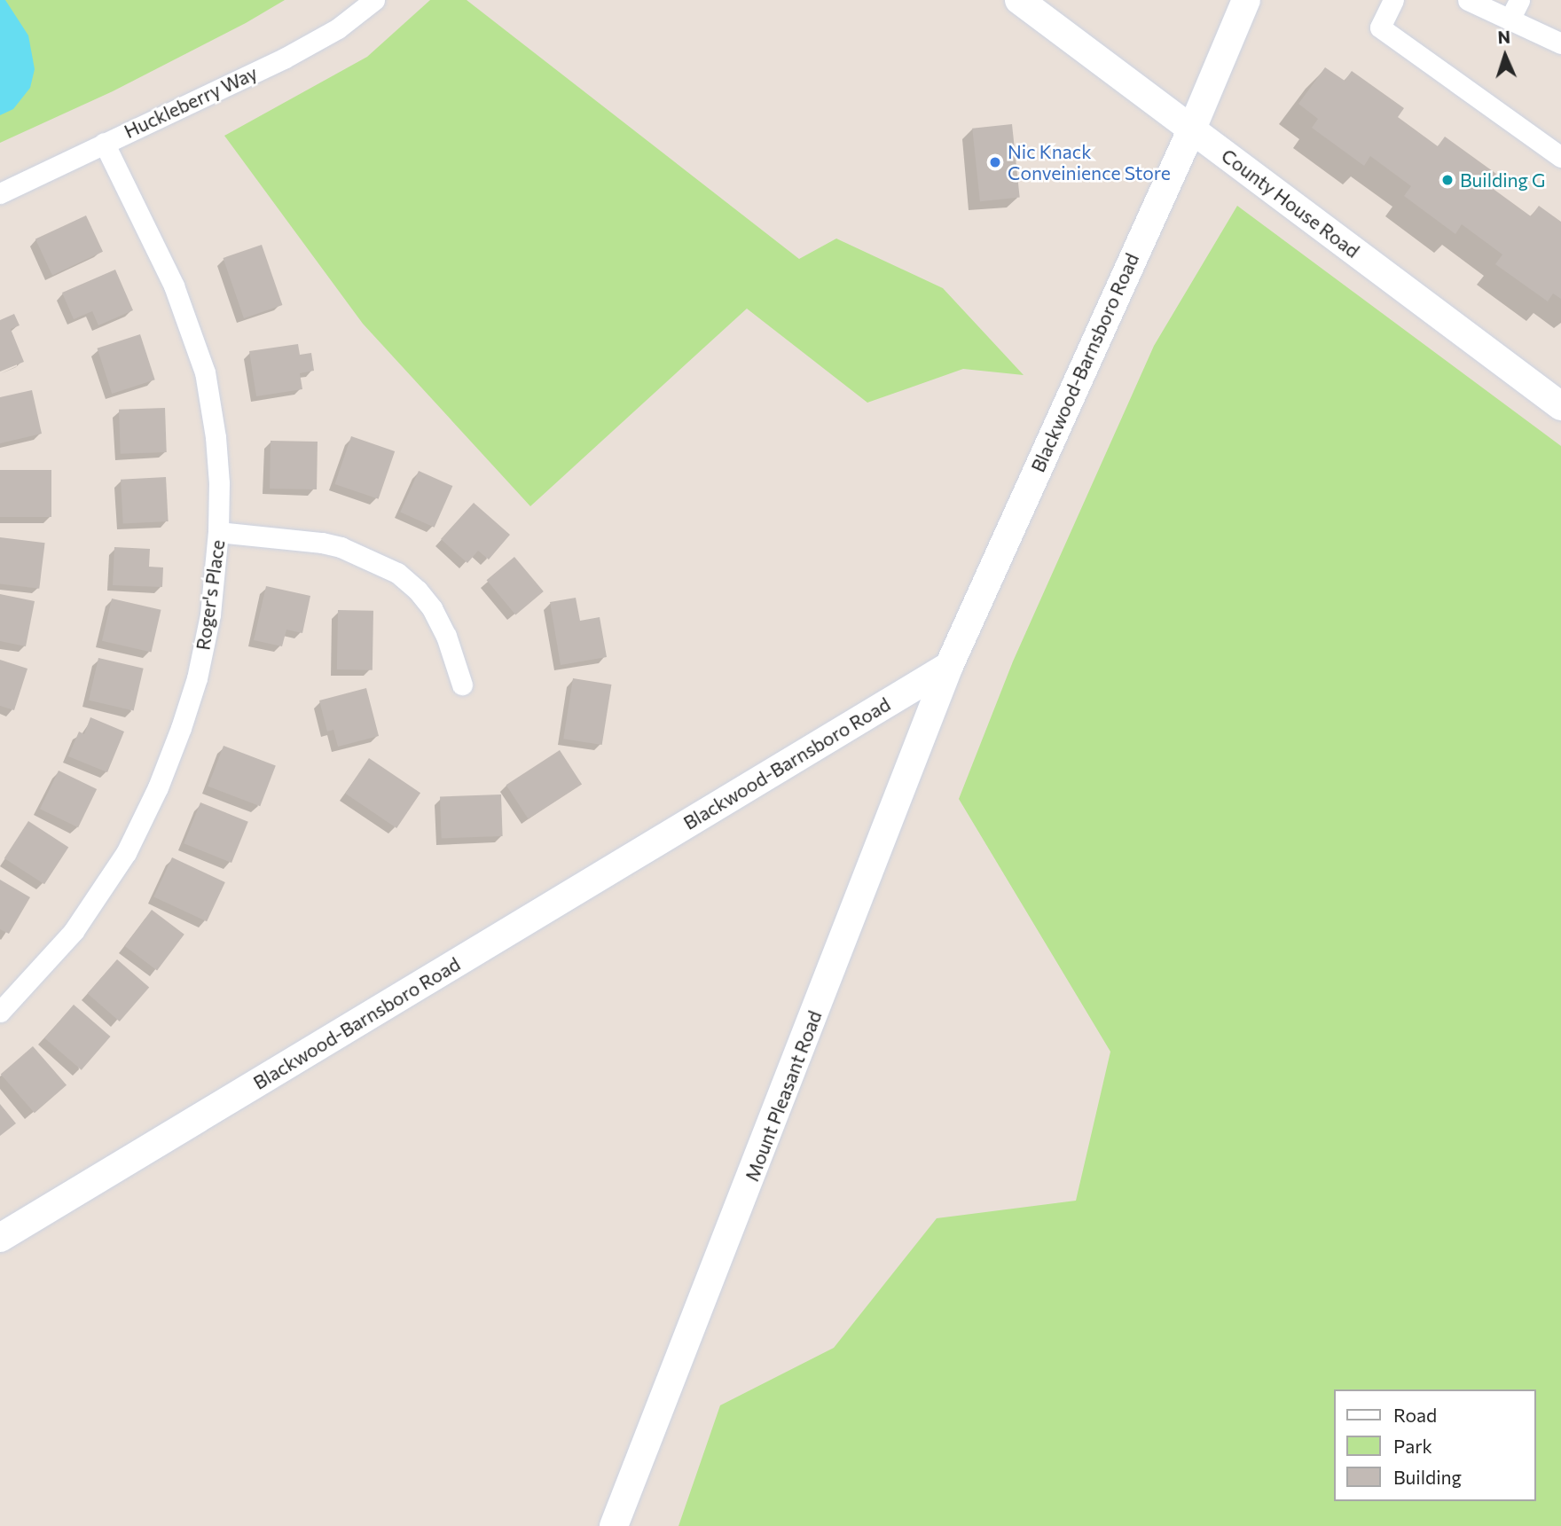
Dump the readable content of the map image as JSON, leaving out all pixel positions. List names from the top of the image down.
{
  "streets": {
    "main road": ["County House Road", "Blackwood-Barnsboro Road", "Mount Pleasant Road"],
    "street": ["Huckleberry Way", "Roger's Place"]
  },
  "crossings": [
    ["Huckleberry Way", "Roger's Place"],
    ["County House Road", "Blackwood-Barnsboro Road"],
    ["Blackwood-Barnsboro Road", "Mount Pleasant Road"]
  ],
  "places": ["Nic Knack Conveinience Store", "Building G"],
  "legend": ["Road", "Park", "Building"],
  "north": "top"
}
